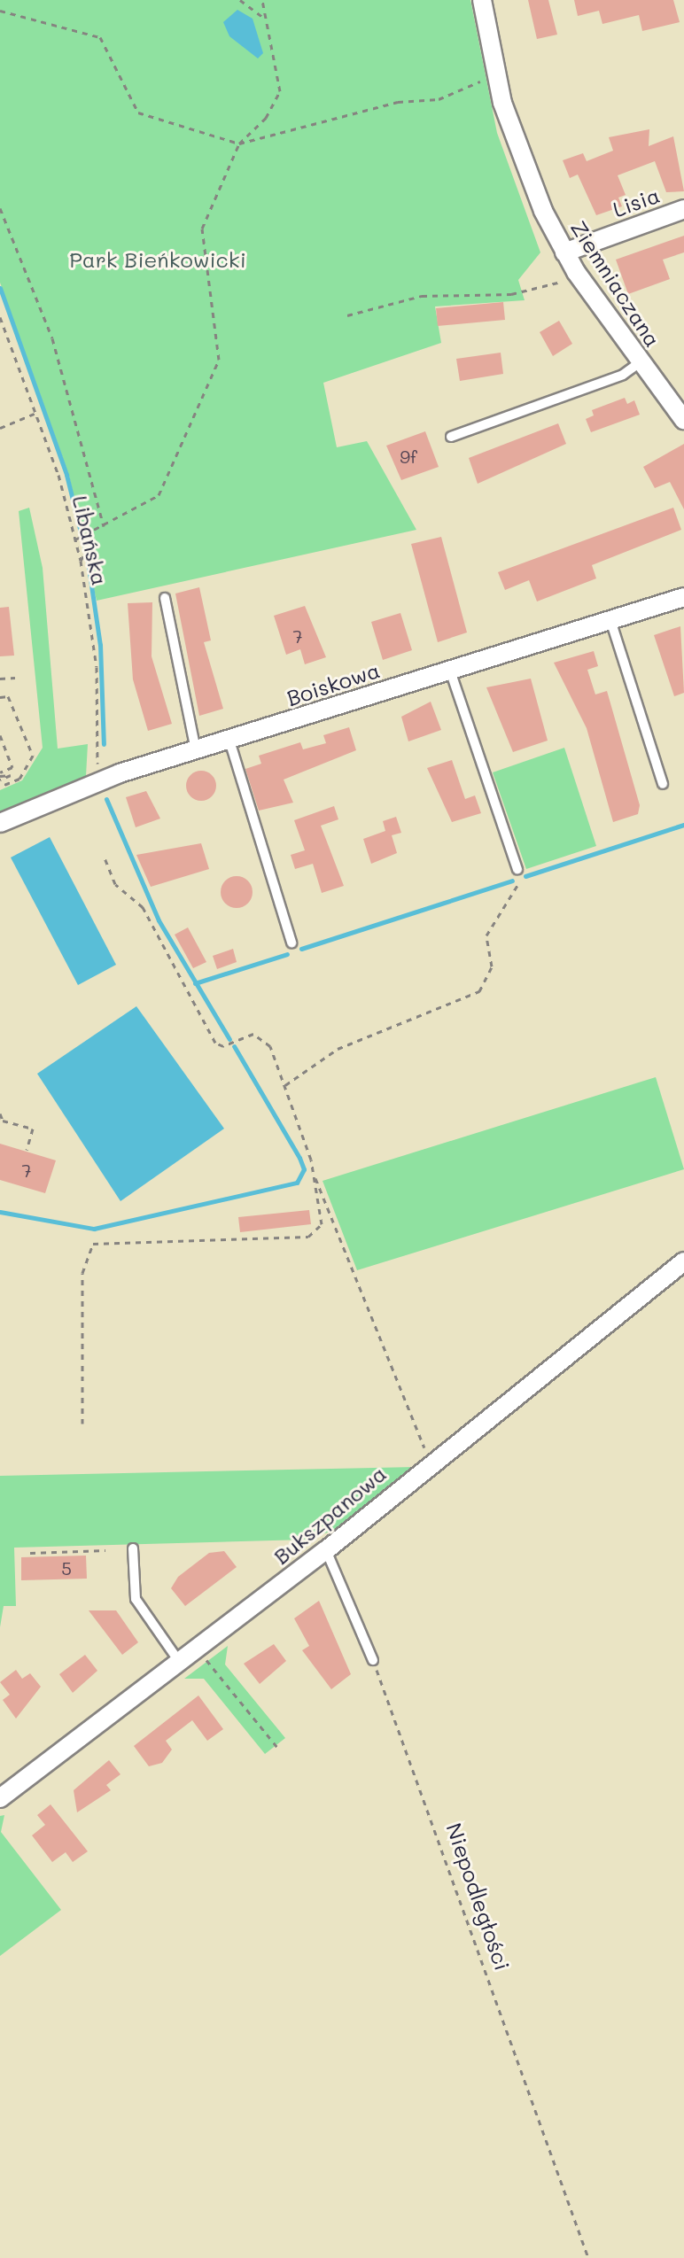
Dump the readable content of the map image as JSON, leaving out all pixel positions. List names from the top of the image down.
{
  "streets": {
    "street": [
      "Lisia",
      "Ziemniaczana",
      "Boiskowa",
      "Bukszpanowa"
    ],
    "path": ["Libańska", "Niepodległości"]
  },
  "crossings": [
    ["Lisia", "Ziemniaczana"],
    ["Libańska", "Boiskowa"]
  ],
  "parks": ["Park Bieńkowicki"],
  "house_numbers": [
    "9f",
    "7",
    "7",
    "5"
  ]
}
